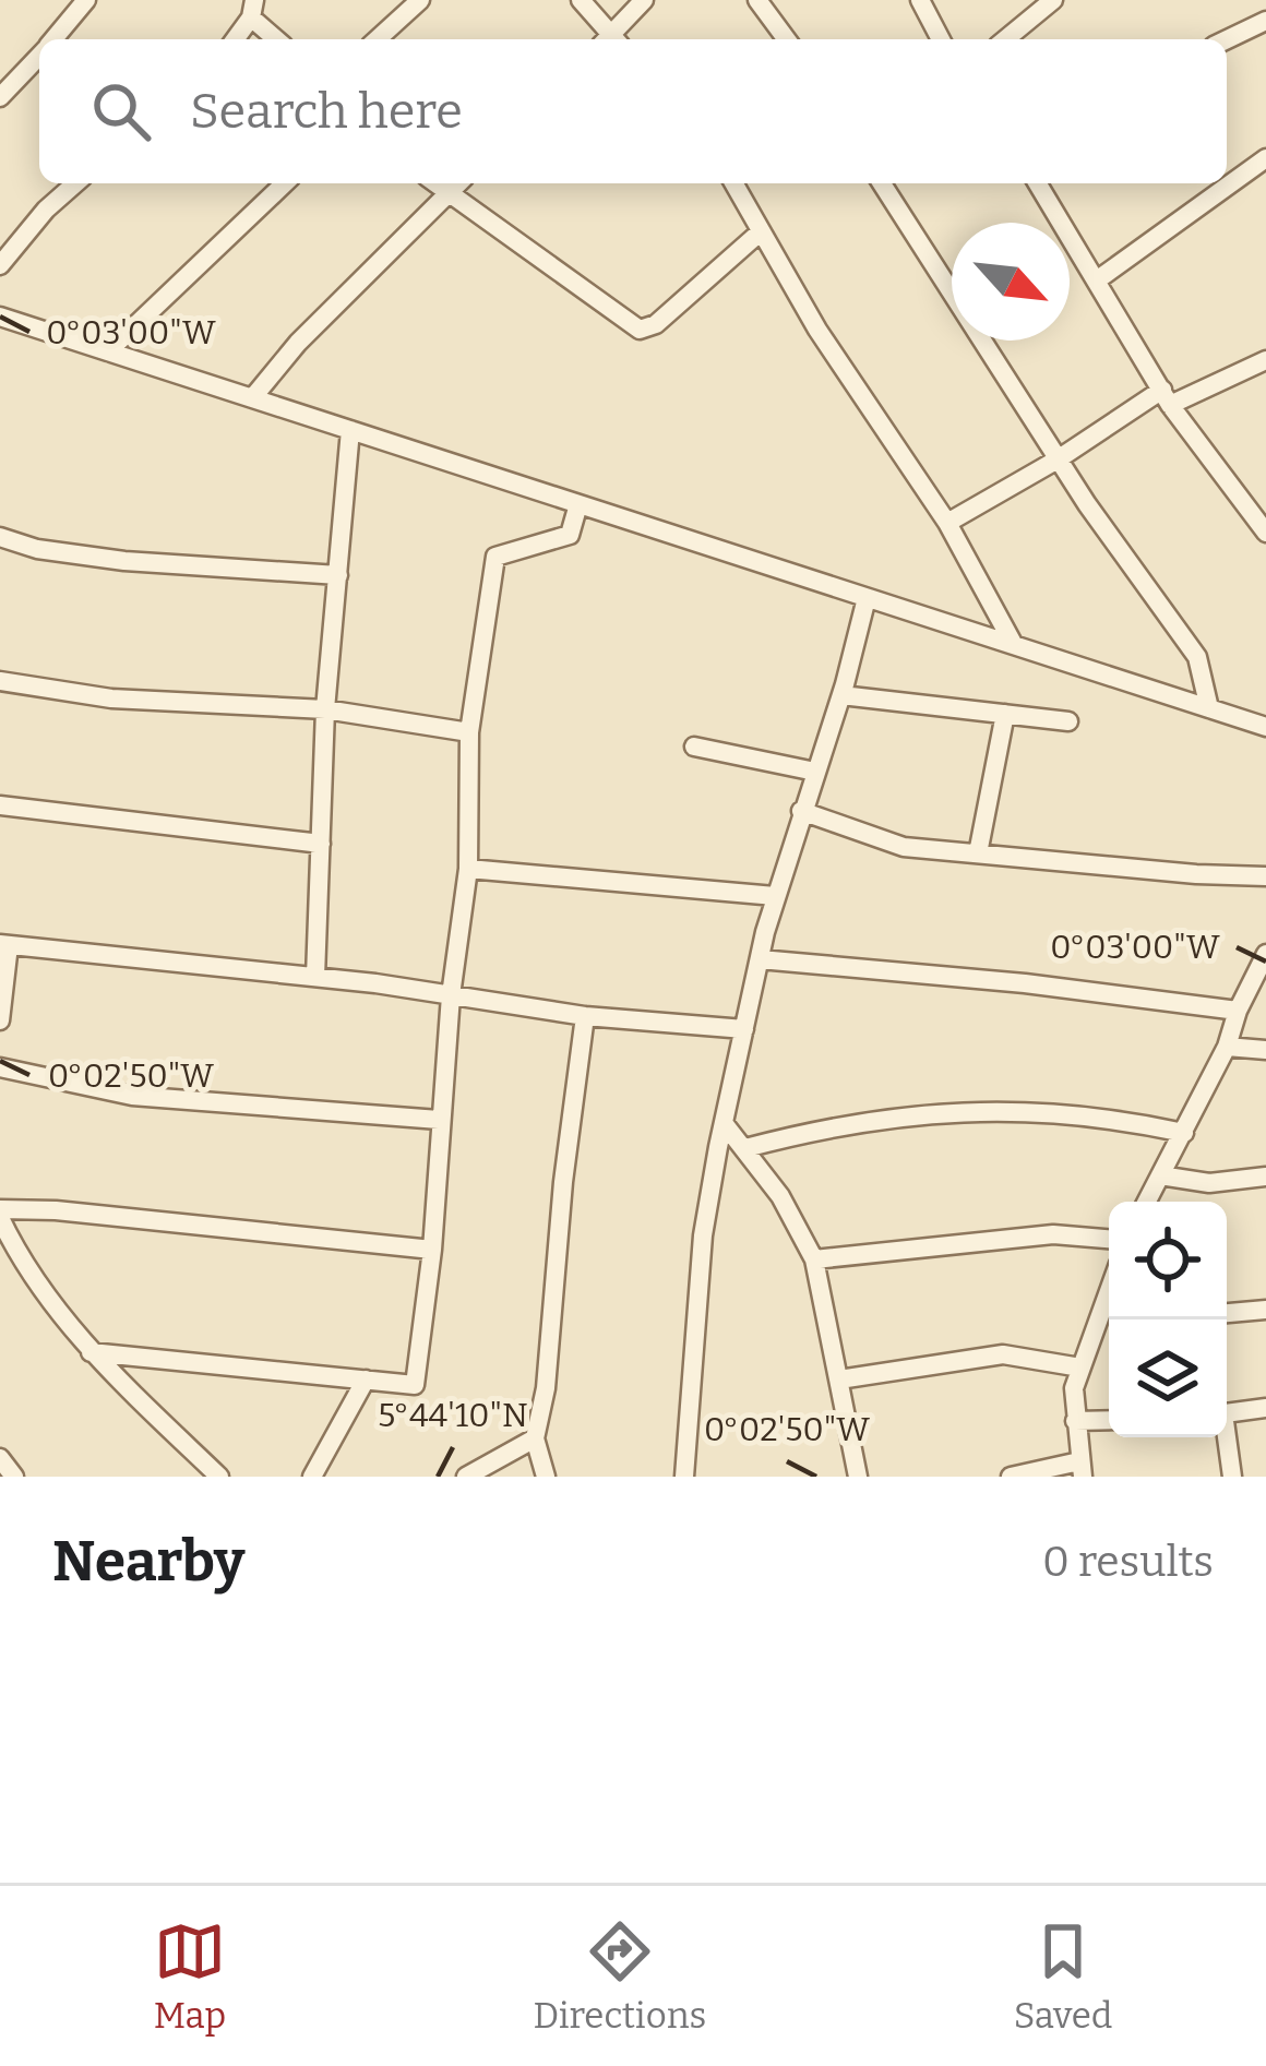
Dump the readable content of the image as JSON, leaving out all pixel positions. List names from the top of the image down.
{
  "north": "bottom right",
  "page": {
    "search": "Search here",
    "heading": ["Nearby", "0 results"],
    "nav": ["Map", "Directions", "Saved"]
  },
  "coordinates": ["0°03'00\"W", "0°02'50\"W", "5°44'10\"N"]
}
